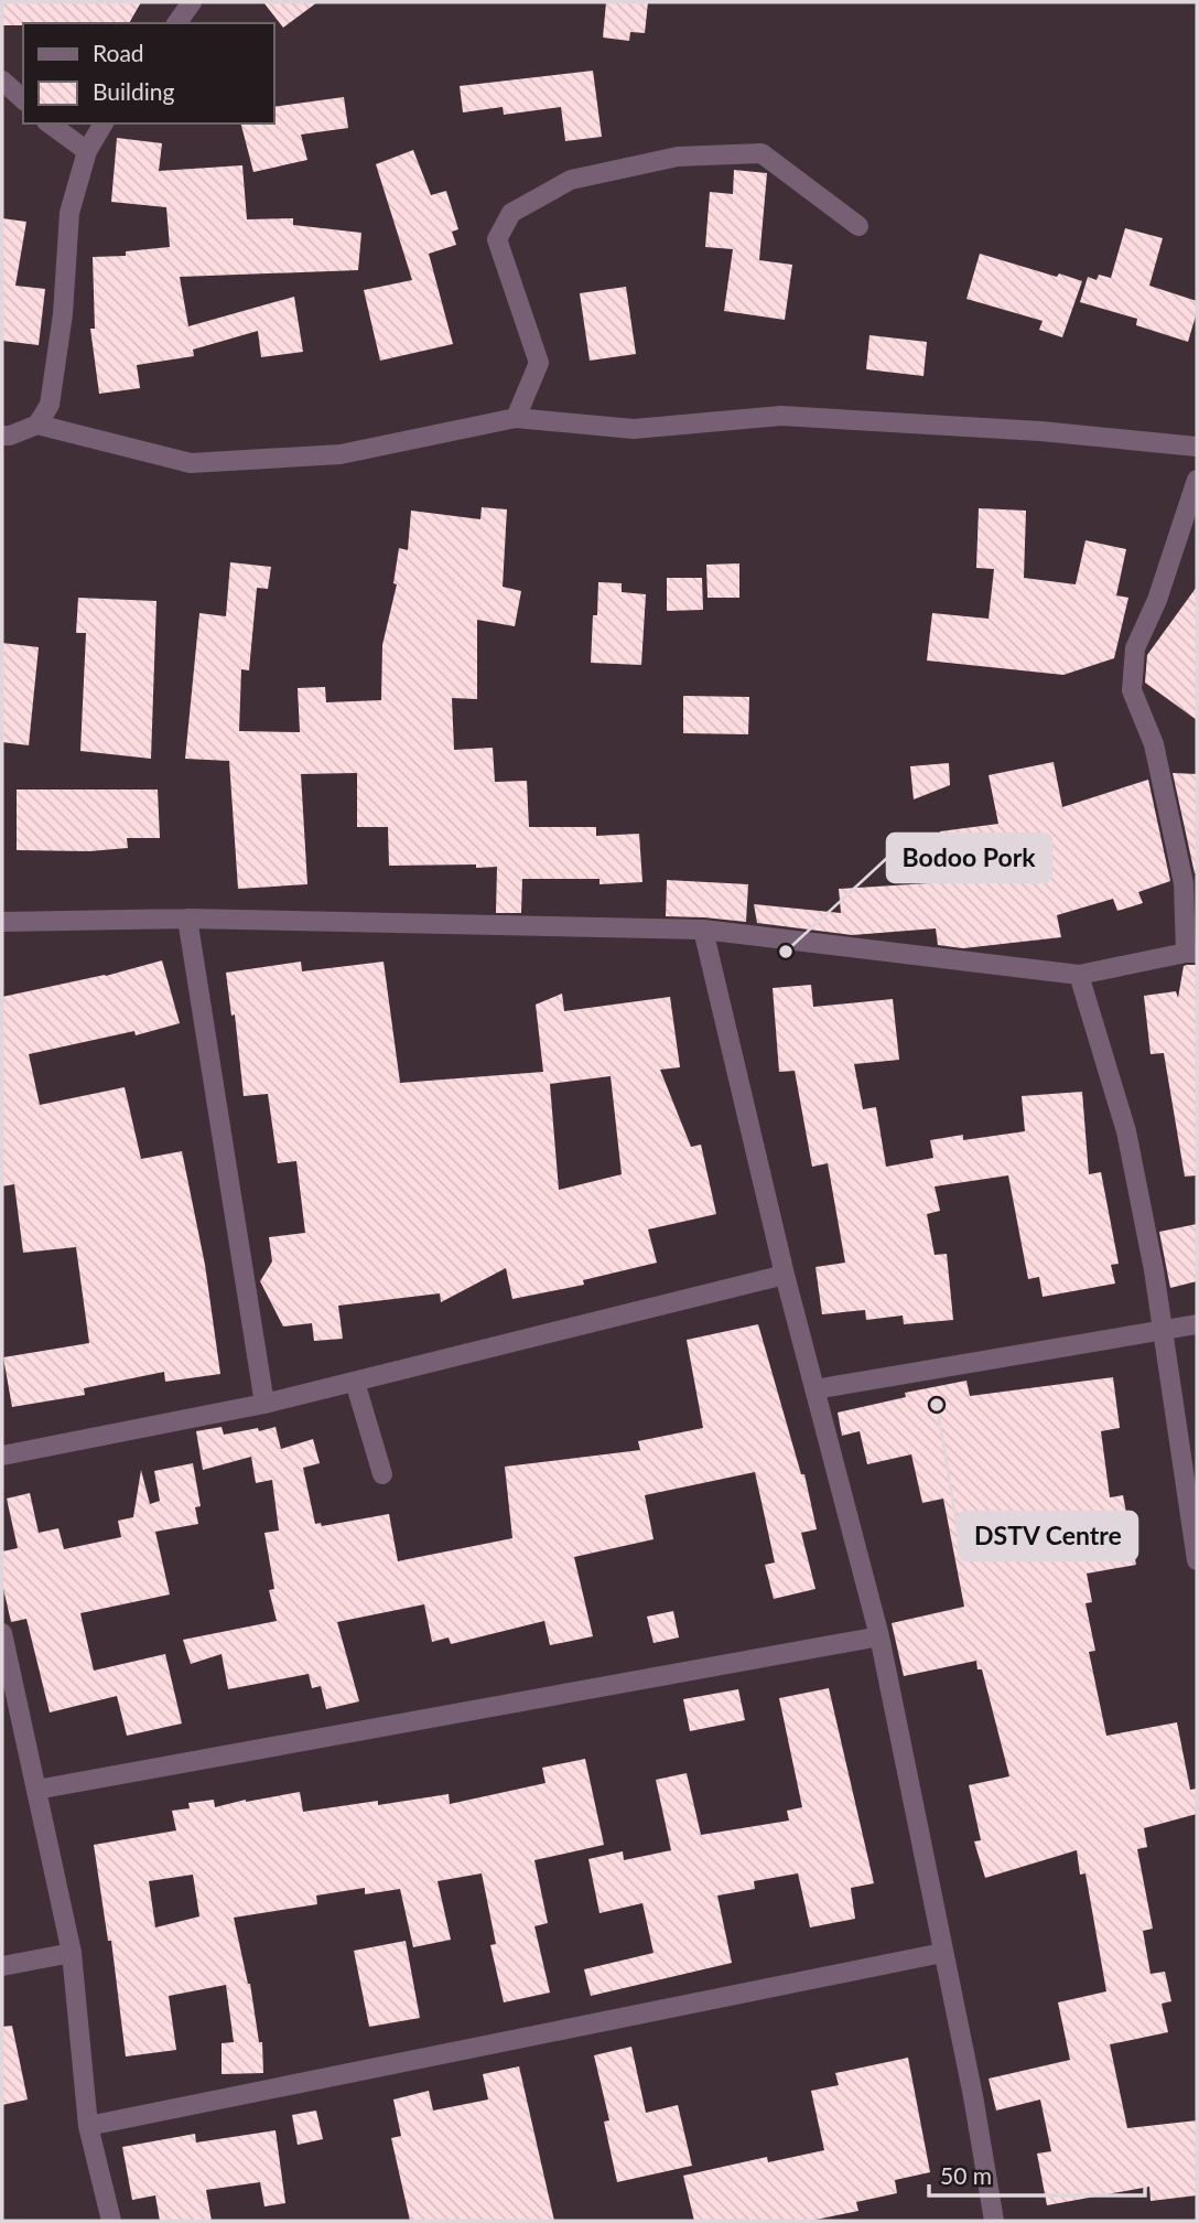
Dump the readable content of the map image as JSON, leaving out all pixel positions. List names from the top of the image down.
{
  "places": ["Bodoo Pork", "DSTV Centre"],
  "legend": ["Road", "Building"],
  "scale_bar": "50 m"
}
